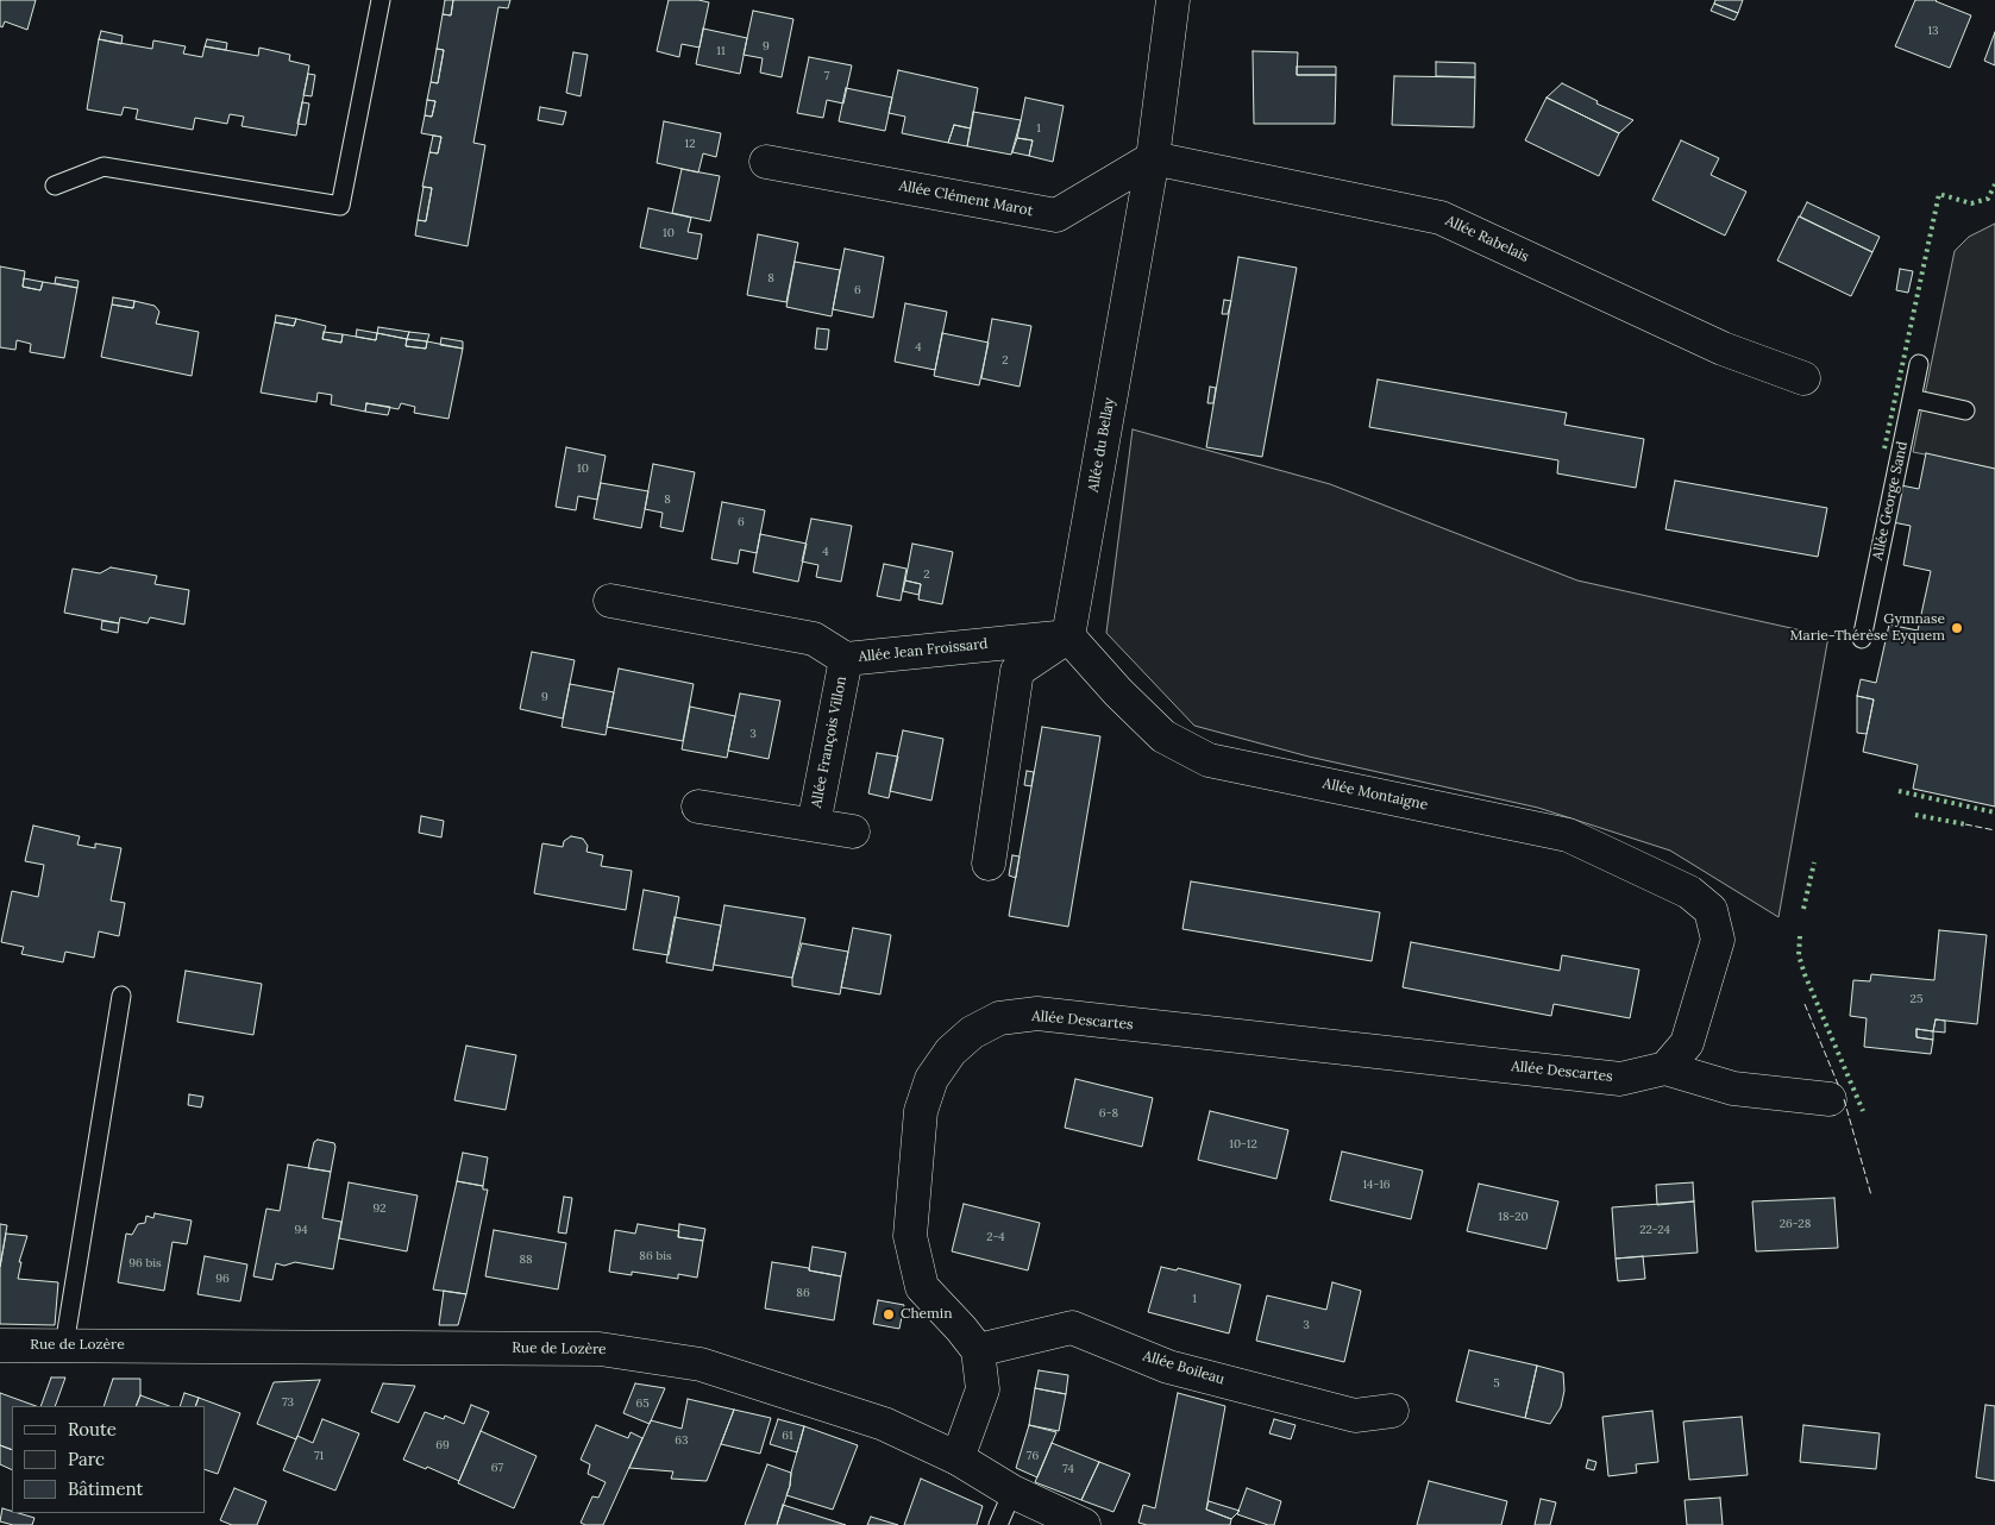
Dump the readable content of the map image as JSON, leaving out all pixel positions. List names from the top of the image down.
{
  "streets": {
    "street": [
      "Allée Clément Marot",
      "Allée Rabelais",
      "Allée du Bellay",
      "Allée Jean Froissard",
      "Allée François Villon",
      "Allée Montaigne",
      "Allée Descartes",
      "Rue de Lozère",
      "Allée Boileau"
    ],
    "lane": ["Allée George Sand"]
  },
  "crossings": [
    ["Allée Clément Marot", "Allée Rabelais"],
    ["Allée Clément Marot", "Allée du Bellay"],
    ["Allée Rabelais", "Allée du Bellay"],
    ["Allée du Bellay", "Allée Jean Froissard"],
    ["Allée du Bellay", "Allée Montaigne"],
    ["Allée Jean Froissard", "Allée François Villon"],
    ["Allée Jean Froissard", "Allée Montaigne"],
    ["Allée Montaigne", "Allée Descartes"],
    ["Allée Descartes", "Allée Boileau"]
  ],
  "places": ["Gymnase Marie-Thérèse Eyquem", "Chemin"],
  "house_numbers": [
    "13",
    "9",
    "11",
    "7",
    "1",
    "12",
    "10",
    "8",
    "6",
    "4",
    "2",
    "10",
    "8",
    "6",
    "4",
    "2",
    "9",
    "3",
    "25",
    "6-8",
    "10-12",
    "14-16",
    "92",
    "18-20",
    "26-28",
    "94",
    "22-24",
    "2-4",
    "86 bis",
    "88",
    "96 bis",
    "96",
    "86",
    "1",
    "3",
    "5",
    "73",
    "65",
    "61",
    "63",
    "69",
    "71",
    "76",
    "67",
    "74"
  ],
  "legend": ["Route", "Parc", "Bâtiment"]
}
